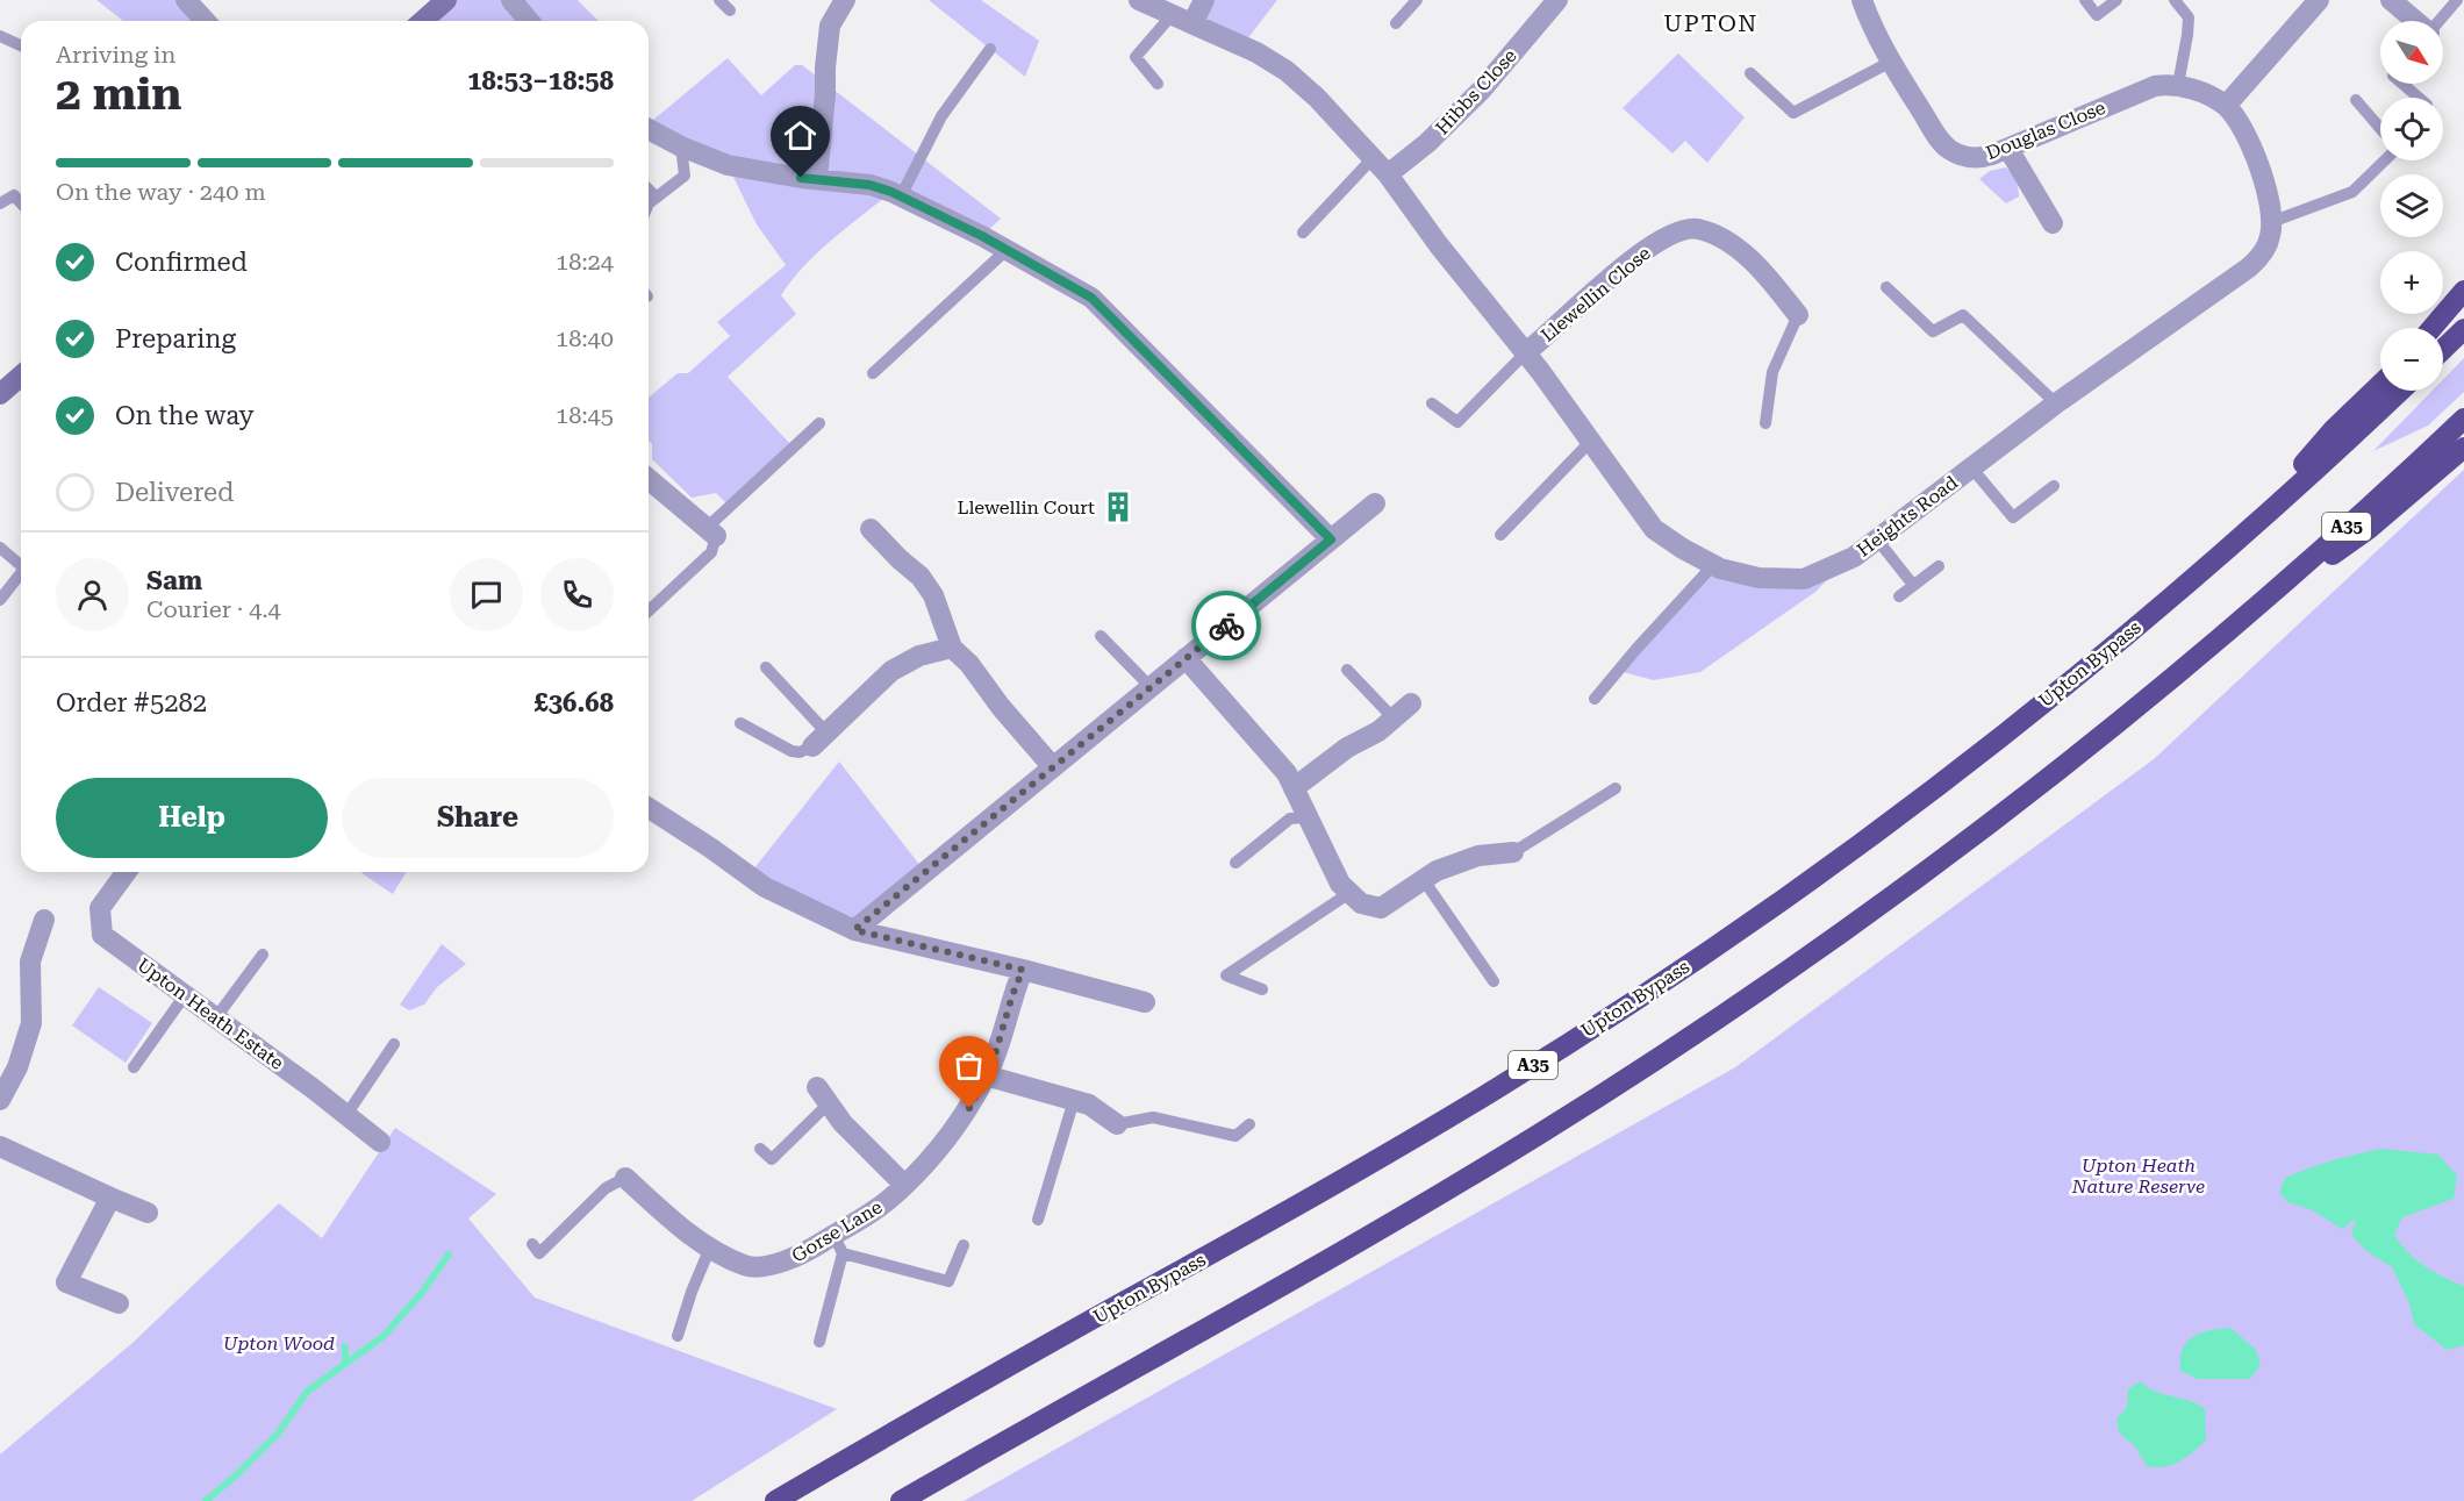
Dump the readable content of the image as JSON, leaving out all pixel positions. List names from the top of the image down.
{
  "streets": {
    "highway": ["A35", "Upton Bypass"],
    "street": [
      "Hibbs Close",
      "Douglas Close",
      "Llewellin Close",
      "Heights Road",
      "Upton Heath Estate",
      "Gorse Lane"
    ]
  },
  "crossings": [
    ["Hibbs Close", "Heights Road"],
    ["Llewellin Close", "Heights Road"],
    ["A35", "Upton Bypass"]
  ],
  "districts": ["UPTON"],
  "parks": ["Upton Heath Nature Reserve", "Upton Wood"],
  "places": {
    "building": ["Llewellin Court"]
  },
  "north": "bottom right",
  "page": {
    "map_buttons": ["+", "−"],
    "heading": ["2 min", "Arriving in", "18:53–18:58"],
    "panel": [
      "Sam",
      "Courier · 4.4",
      "Order #5282",
      "£36.68"
    ],
    "bar": "On the way · 240 m",
    "list": [
      ["Confirmed", "18:24"],
      ["Preparing", "18:40"],
      ["On the way", "18:45"],
      "Delivered"
    ],
    "buttons": ["Help", "Share"]
  }
}
